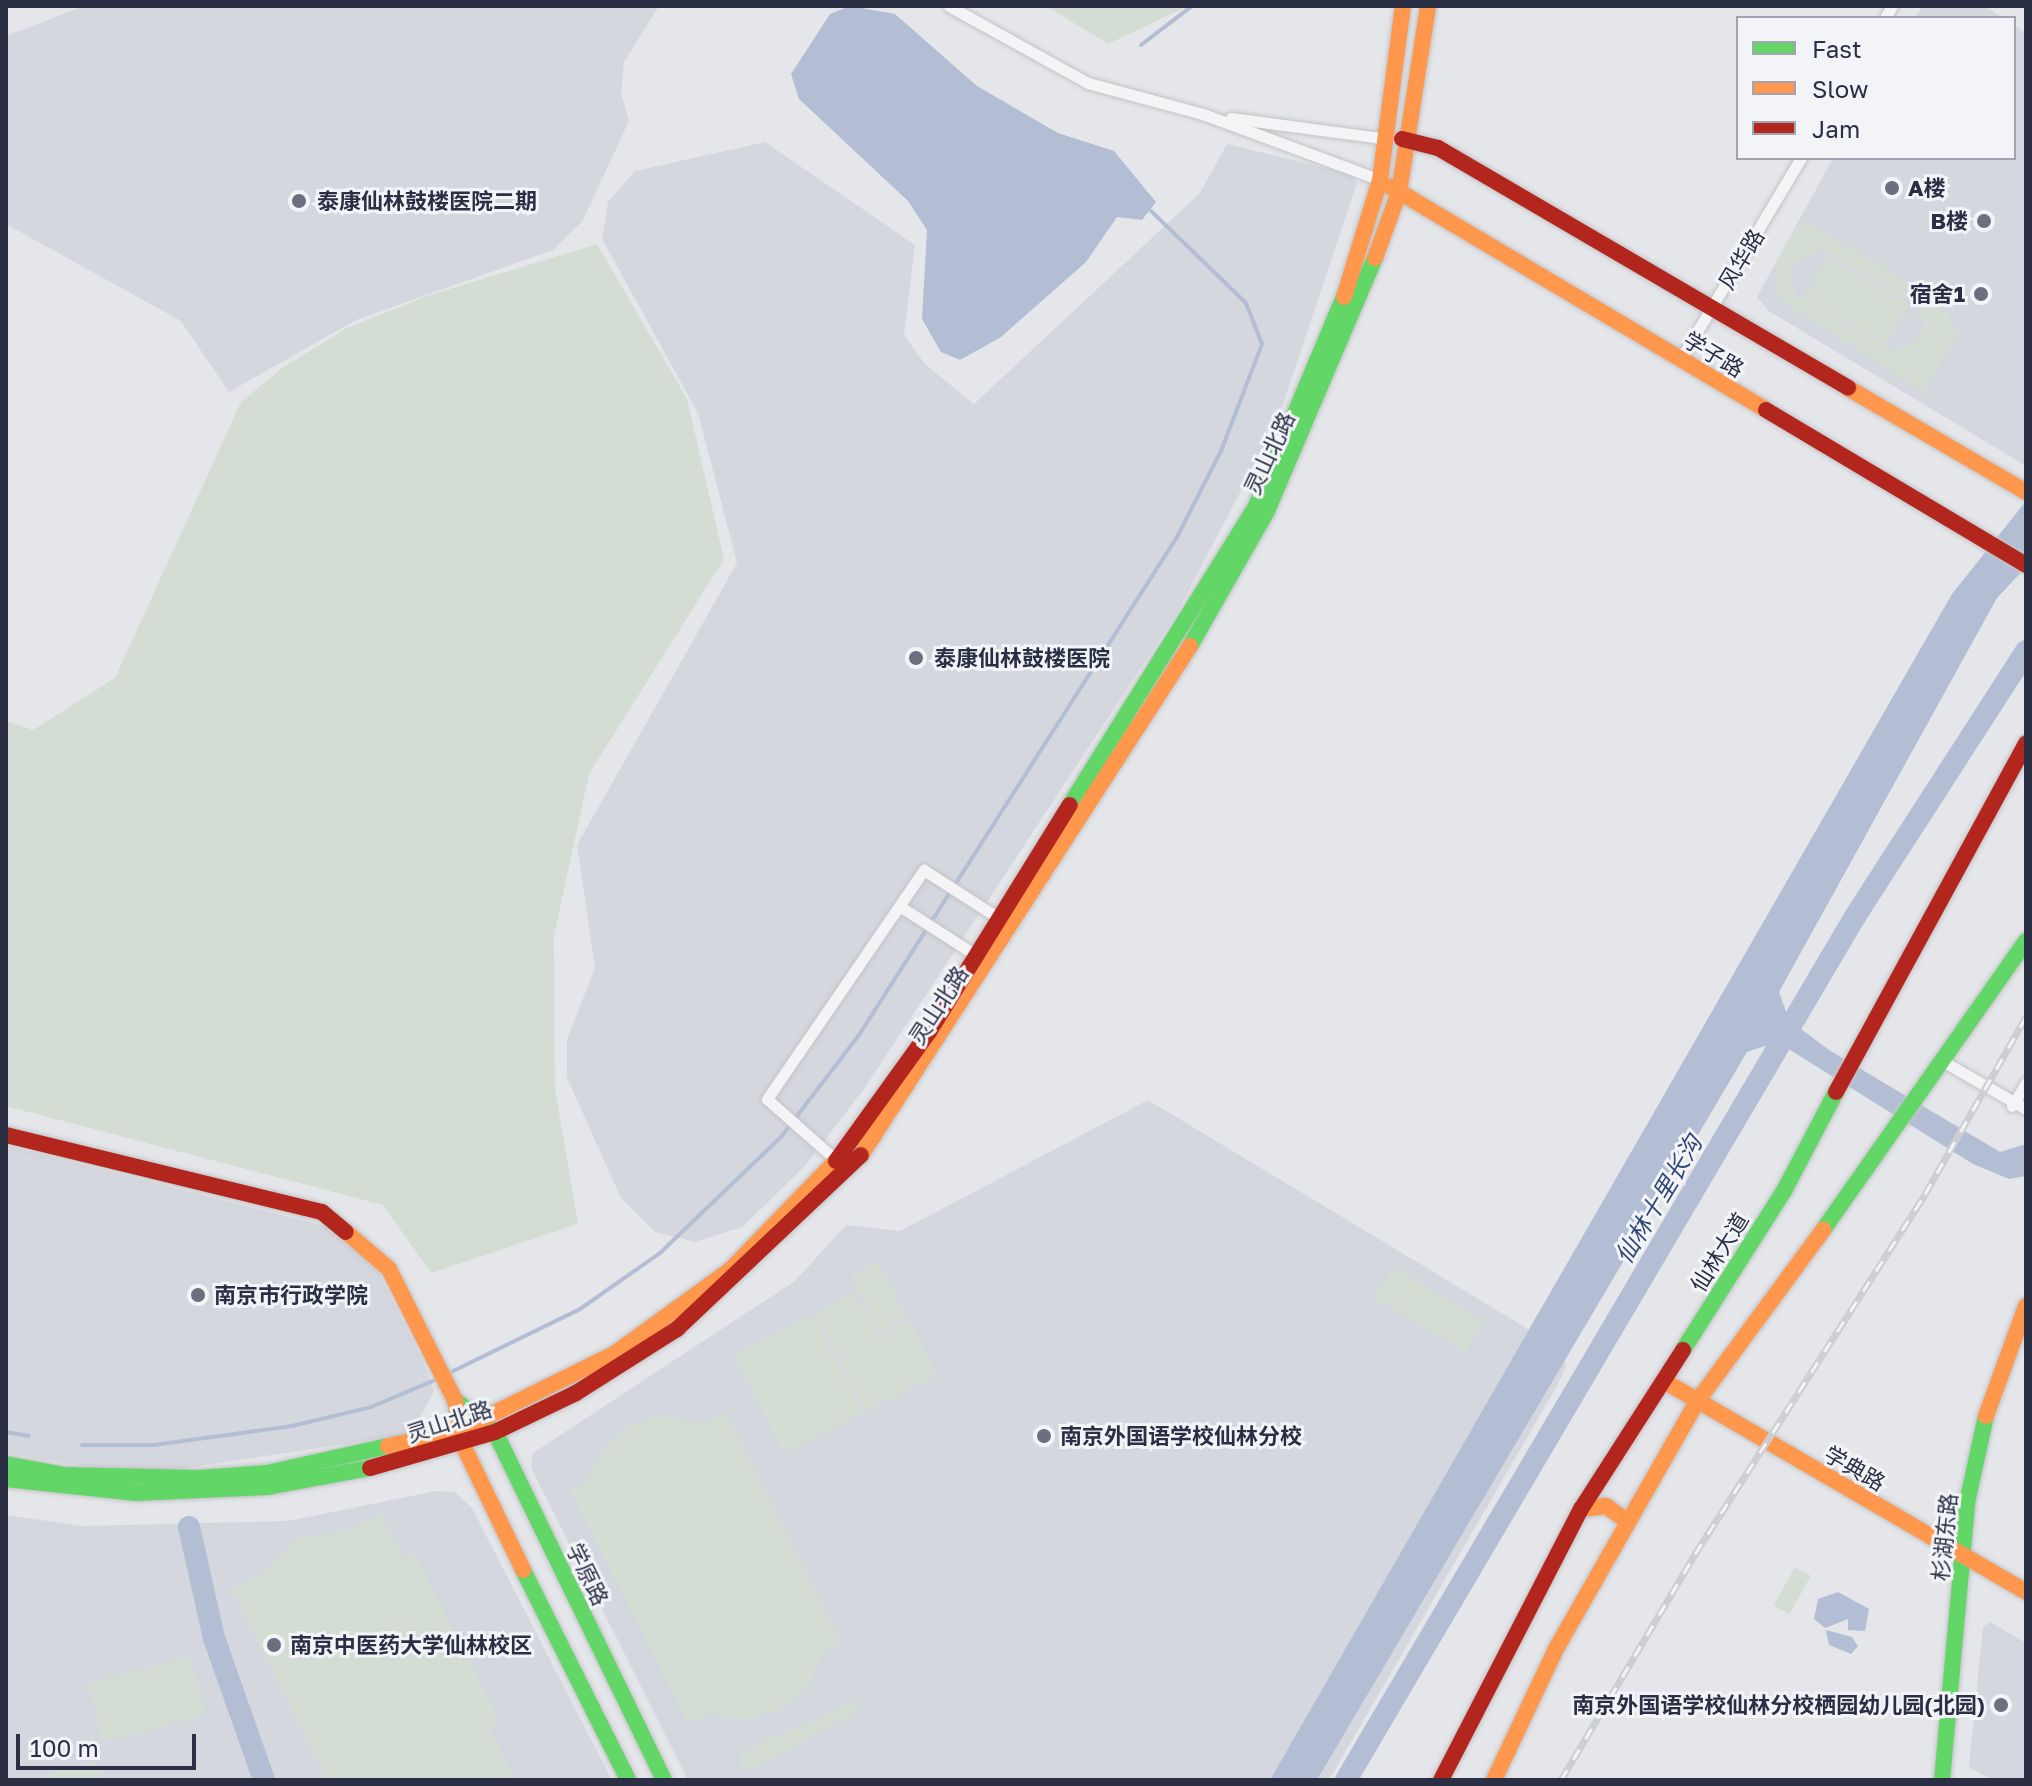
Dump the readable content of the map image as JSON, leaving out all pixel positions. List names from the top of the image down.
{
  "streets": {
    "main road": [
      "学子路",
      "灵山北路",
      "仙林大道",
      "学典路",
      "杉湖东路",
      "学原路"
    ],
    "street": ["风华路"]
  },
  "crossings": [
    ["风华路", "学子路"],
    ["学子路", "灵山北路"],
    ["灵山北路", "学原路"],
    ["仙林大道", "学典路"],
    ["学典路", "杉湖东路"]
  ],
  "water": ["仙林十里长沟"],
  "places": [
    "A楼",
    "泰康仙林鼓楼医院二期",
    "B楼",
    "宿舍1",
    "泰康仙林鼓楼医院",
    "南京市行政学院",
    "南京外国语学校仙林分校",
    "南京中医药大学仙林校区",
    "南京外国语学校仙林分校栖园幼儿园(北园)"
  ],
  "legend": ["Fast", "Slow", "Jam"],
  "scale_bar": "100 m"
}
